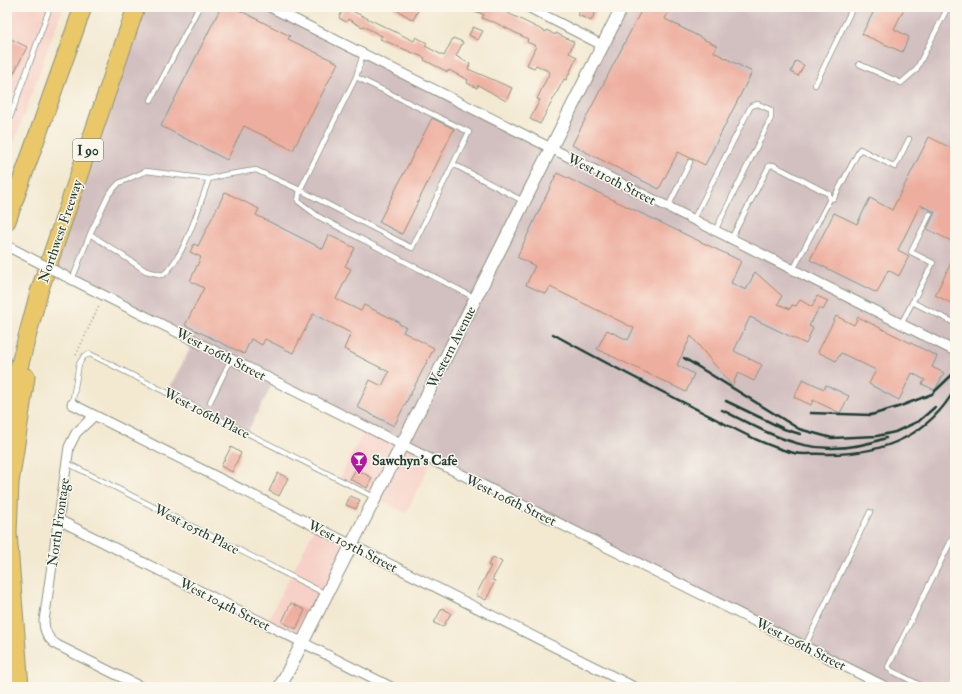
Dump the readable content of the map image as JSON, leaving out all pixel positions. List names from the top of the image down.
{
  "streets": {
    "highway": ["I 90", "Northwest Freeway"],
    "street": [
      "West 110th Street",
      "Western Avenue",
      "West 106th Street",
      "North Frontage",
      "West 105th Street",
      "West 104th Street"
    ],
    "lane": ["West 106th Place", "West 105th Place"]
  },
  "crossings": [
    ["West 110th Street", "Western Avenue"],
    ["Western Avenue", "West 106th Street"],
    ["Western Avenue", "West 106th Place"],
    ["Western Avenue", "West 105th Place"],
    ["Western Avenue", "West 105th Street"],
    ["Western Avenue", "West 104th Street"],
    ["West 106th Place", "West 105th Street"],
    ["North Frontage", "West 105th Place"],
    ["North Frontage", "West 105th Street"],
    ["North Frontage", "West 104th Street"]
  ],
  "places": {
    "bar": ["Sawchyn's Cafe"]
  }
}
